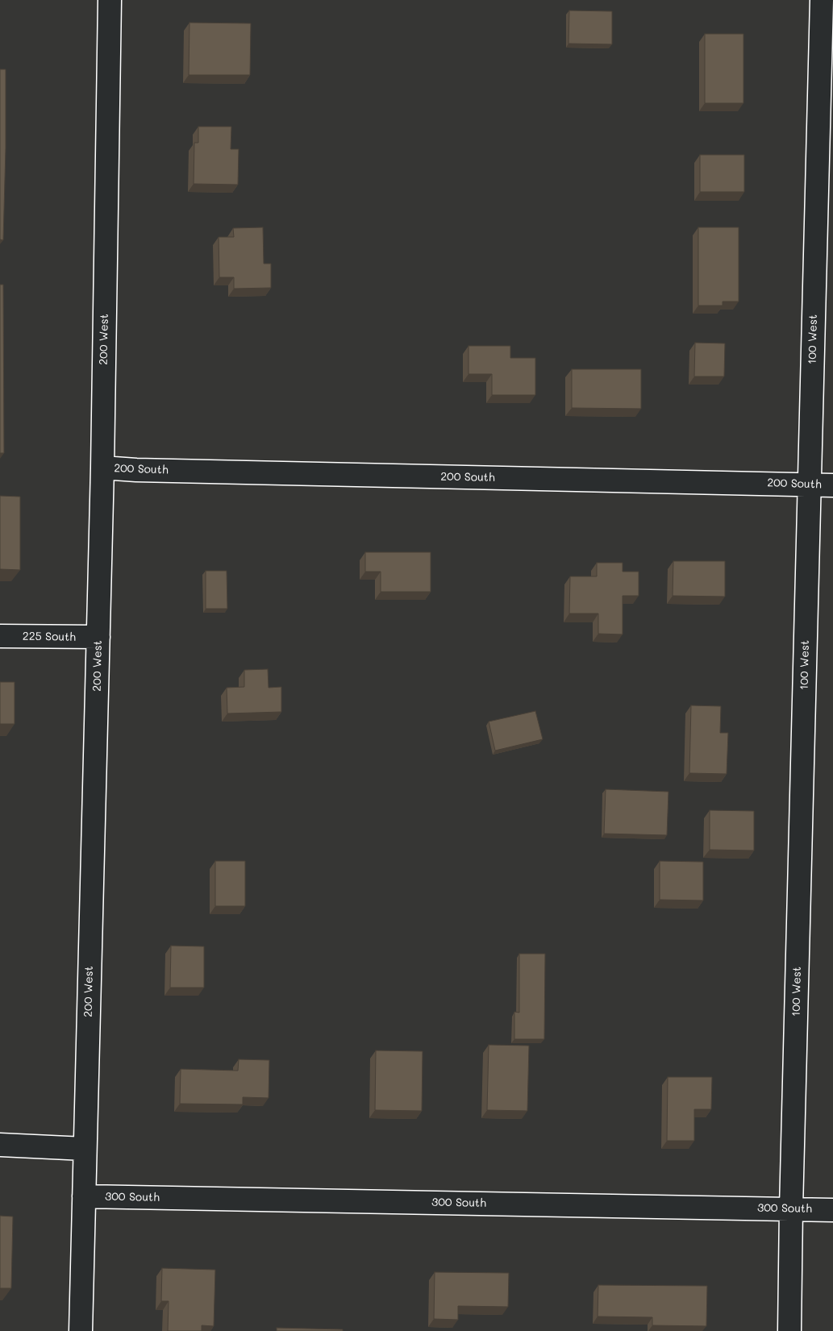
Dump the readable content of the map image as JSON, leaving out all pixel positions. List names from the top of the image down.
{
  "streets": {
    "street": [
      "200 West",
      "100 West",
      "200 South",
      "225 South",
      "300 South"
    ]
  },
  "crossings": [
    ["200 West", "200 South"],
    ["200 West", "225 South"],
    ["200 West", "300 South"],
    ["100 West", "200 South"],
    ["100 West", "300 South"]
  ]
}
